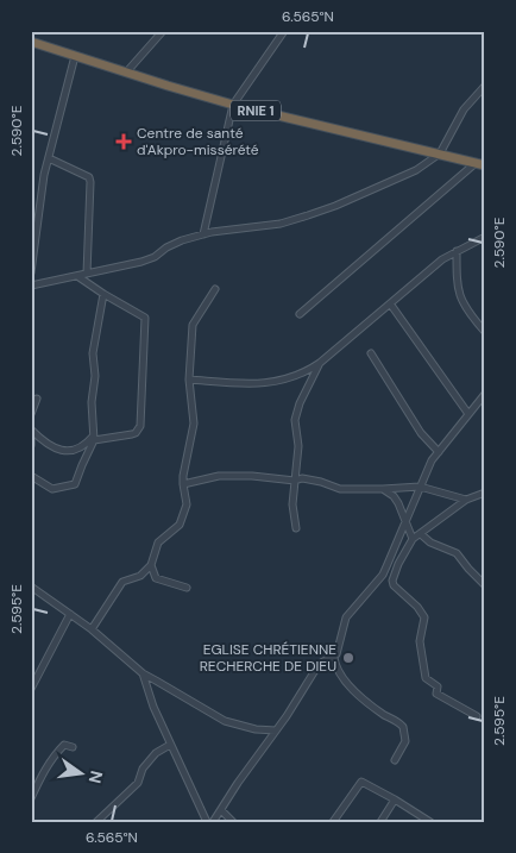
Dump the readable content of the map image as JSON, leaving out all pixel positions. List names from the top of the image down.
{
  "streets": {
    "highway": ["RNIE 1"]
  },
  "places": {
    "health": ["Centre de santé d'Akpro-missérété"],
    "other": ["EGLISE CHRÉTIENNE RECHERCHE DE DIEU"]
  },
  "north": "right",
  "coordinates": ["6.565°N", "2.590°E", "2.595°E"]
}
